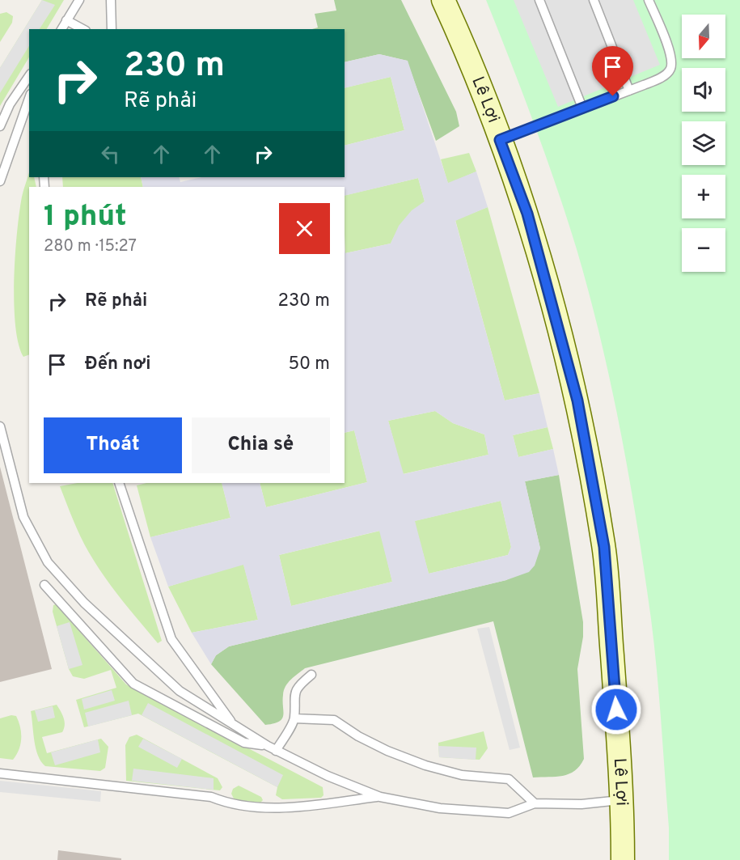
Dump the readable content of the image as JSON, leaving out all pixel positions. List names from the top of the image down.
{
  "streets": {
    "main road": ["Lê Lợi"]
  },
  "north": "bottom",
  "page": {
    "map_buttons": ["+", "−"],
    "turn": ["230 m", "Rẽ phải"],
    "heading": ["1 phút", "280 m · 15:27"],
    "list": [
      {
        "name": "Rẽ phải",
        "value": "230 m"
      },
      {
        "name": "Đến nơi",
        "value": "50 m"
      }
    ],
    "buttons": ["Thoát", "Chia sẻ"]
  }
}
